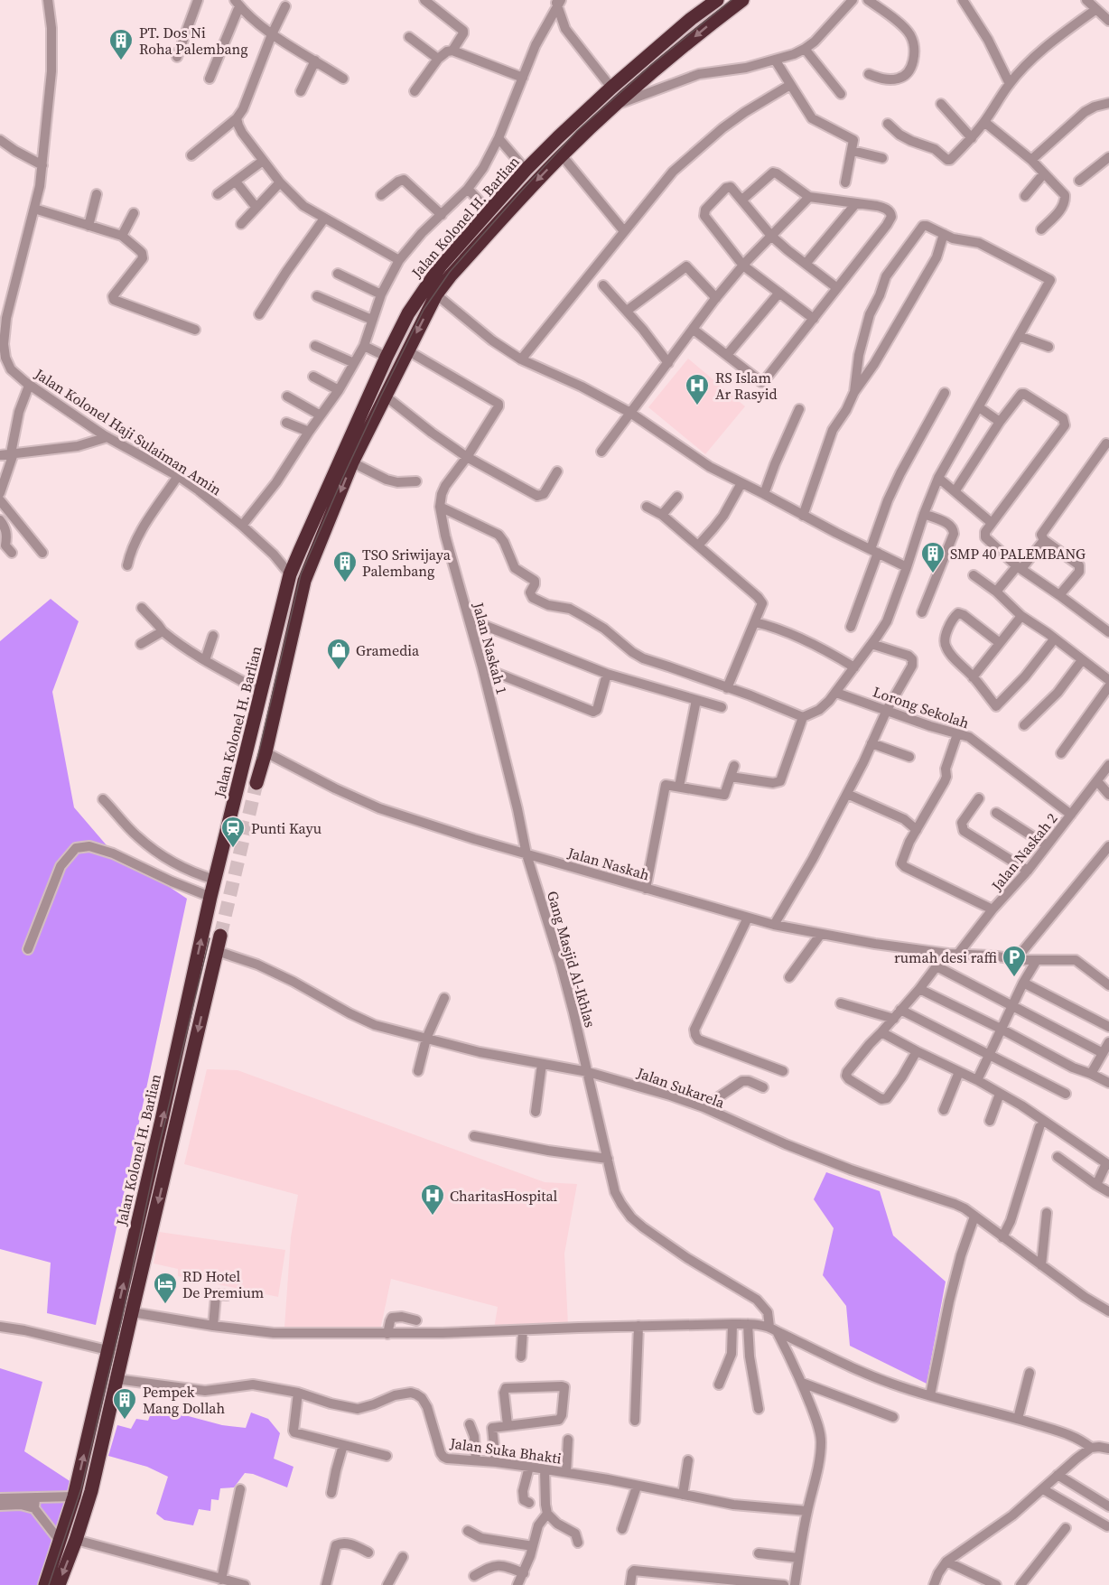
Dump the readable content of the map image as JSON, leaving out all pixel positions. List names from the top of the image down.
{
  "streets": {
    "highway": ["Jalan Kolonel H. Barlian"],
    "street": [
      "Jalan Kolonel Haji Sulaiman Amin",
      "Jalan Naskah 1",
      "Lorong Sekolah",
      "Jalan Naskah 2",
      "Jalan Naskah",
      "Gang Masjid Al-Ikhlas",
      "Jalan Sukarela",
      "Jalan Suka Bhakti"
    ]
  },
  "crossings": [
    ["Jalan Kolonel H. Barlian", "Jalan Kolonel Haji Sulaiman Amin"],
    ["Jalan Kolonel H. Barlian", "Jalan Sukarela"],
    ["Jalan Kolonel H. Barlian", "Jalan Suka Bhakti"],
    ["Jalan Naskah 1", "Jalan Naskah"],
    ["Jalan Naskah 1", "Gang Masjid Al-Ikhlas"],
    ["Lorong Sekolah", "Jalan Naskah 2"],
    ["Jalan Naskah 2", "Jalan Naskah"],
    ["Jalan Naskah", "Gang Masjid Al-Ikhlas"],
    ["Gang Masjid Al-Ikhlas", "Jalan Sukarela"],
    ["Gang Masjid Al-Ikhlas", "Jalan Suka Bhakti"]
  ],
  "places": {
    "building": [
      "PT. Dos Ni Roha Palembang",
      "SMP 40 PALEMBANG",
      "TSO Sriwijaya Palembang",
      "Pempek Mang Dollah"
    ],
    "hospital": ["RS Islam Ar Rasyid", "CharitasHospital"],
    "shop": ["Gramedia"],
    "station": ["Punti Kayu"],
    "parking": ["rumah desi raffi"],
    "hotel": ["RD Hotel De Premium"]
  }
}
